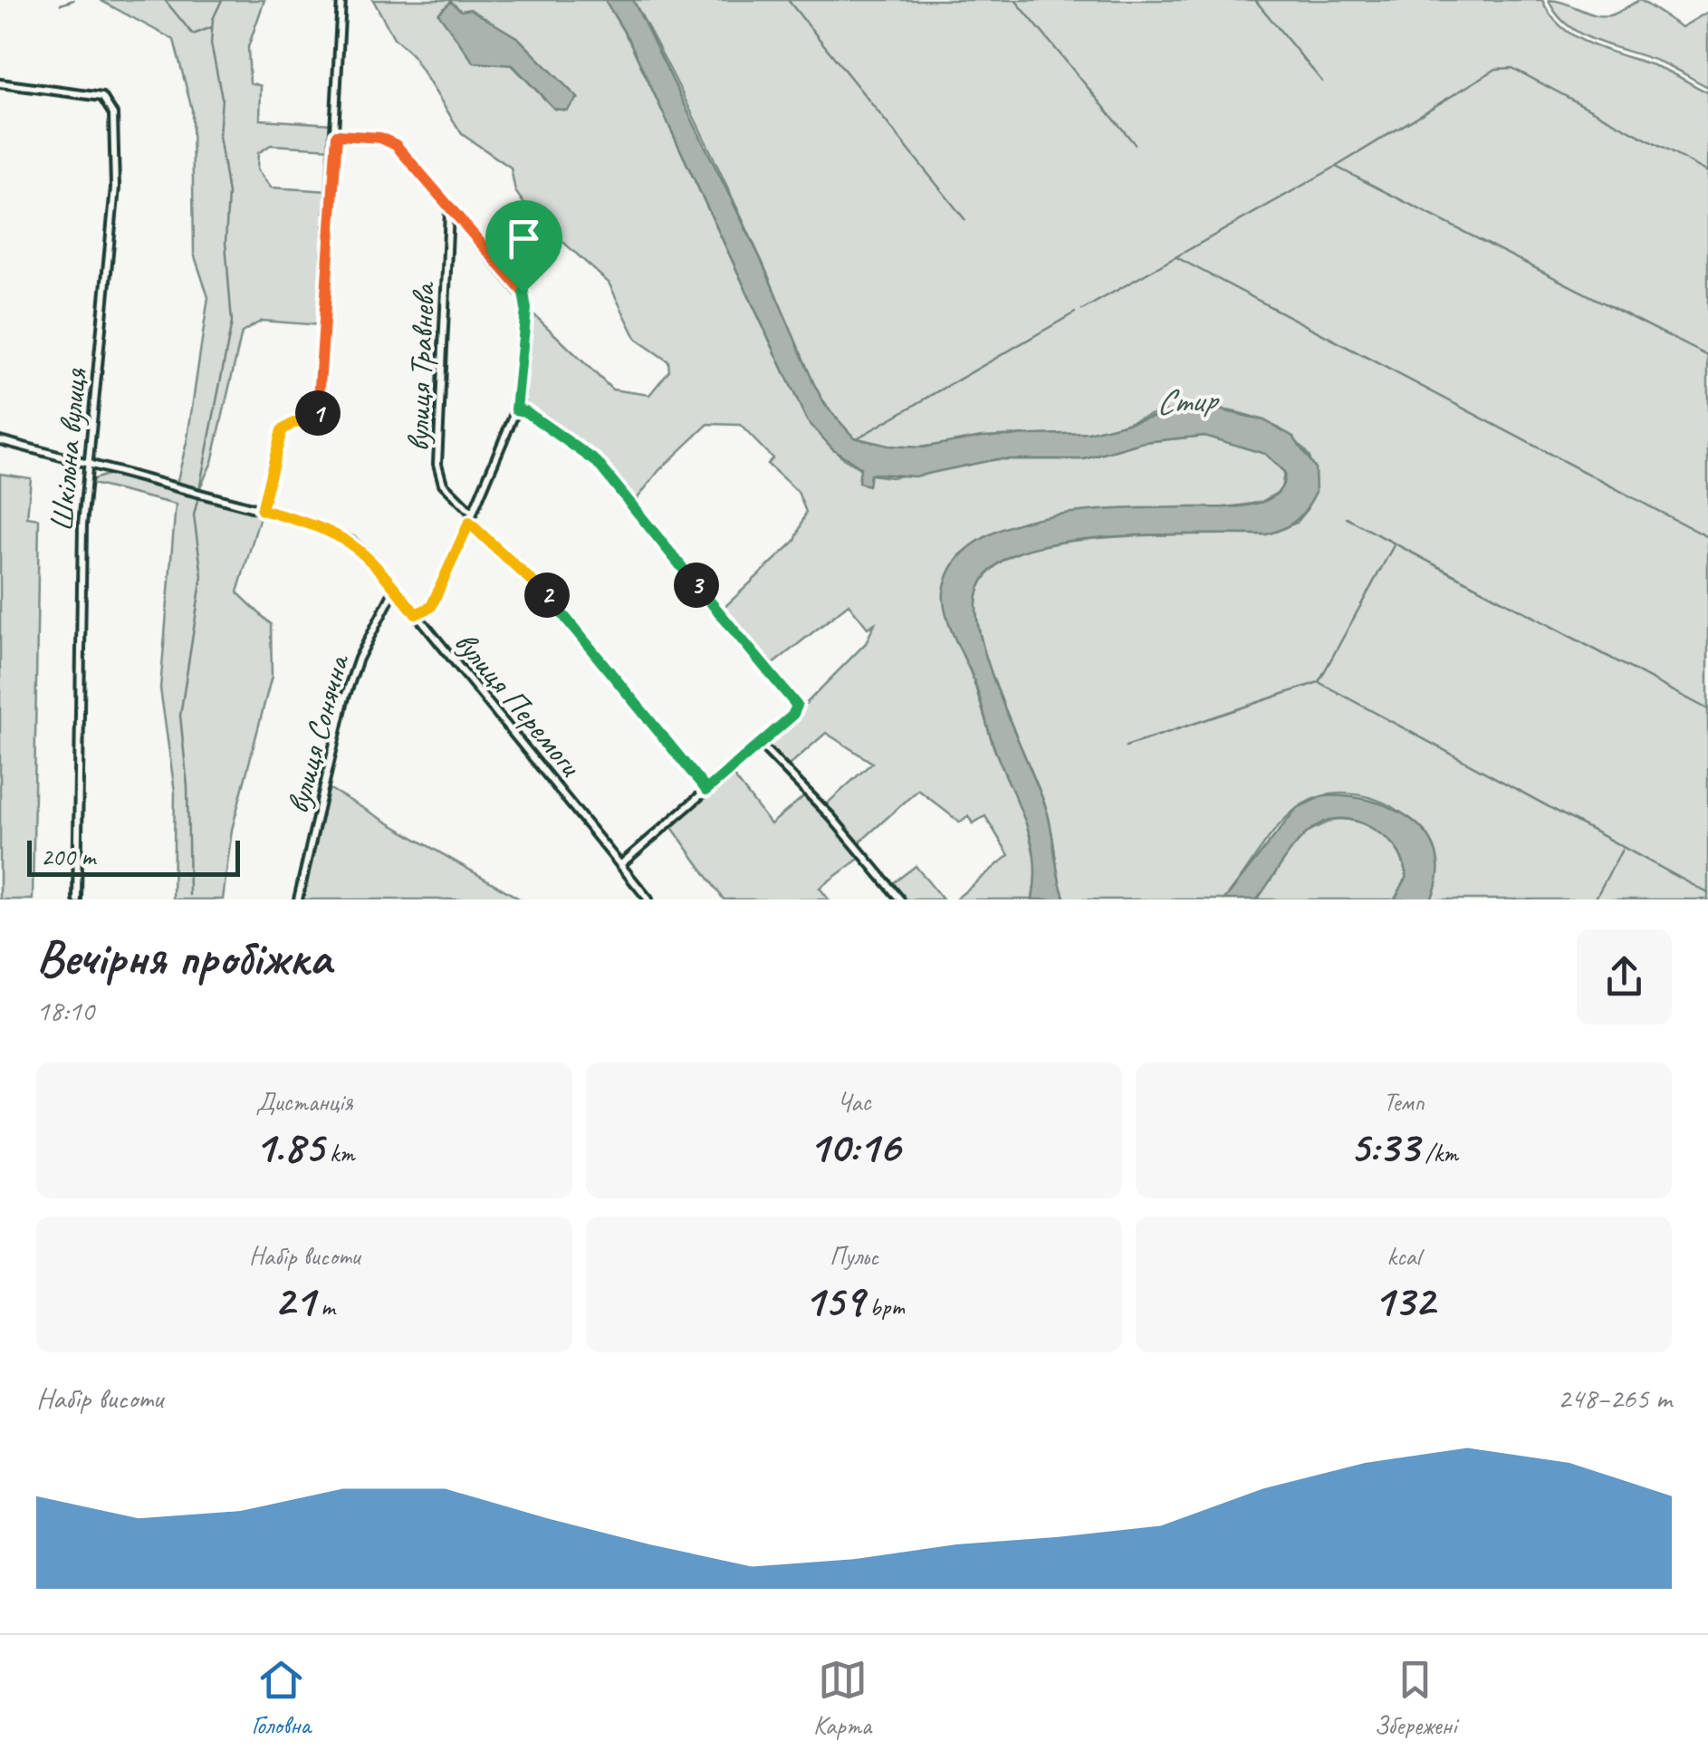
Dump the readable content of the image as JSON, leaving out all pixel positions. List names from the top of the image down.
{
  "streets": {
    "street": [
      "вулиця Травнева",
      "Шкільна вулиця",
      "вулиця Перемоги",
      "вулиця Сонячна"
    ]
  },
  "crossings": [
    ["Шкільна вулиця", "вулиця Перемоги"],
    ["вулиця Перемоги", "вулиця Сонячна"]
  ],
  "water": ["Стир"],
  "scale_bar": "200 m",
  "page": {
    "pins": ["1", "3", "2"],
    "scale": "200 m",
    "heading": ["Вечірня пробіжка", "18:10"],
    "stats": [
      ["Дистанція", "1.85 km"],
      ["Час", "10:16"],
      ["Темп", "5:33 /km"],
      ["Набір висоти", "21 m"],
      ["Пульс", "159 bpm"],
      ["kcal", "132"]
    ],
    "chart": ["Набір висоти", "248–265 m"],
    "tabs": ["Головна", "Карта", "Збережені"]
  }
}
